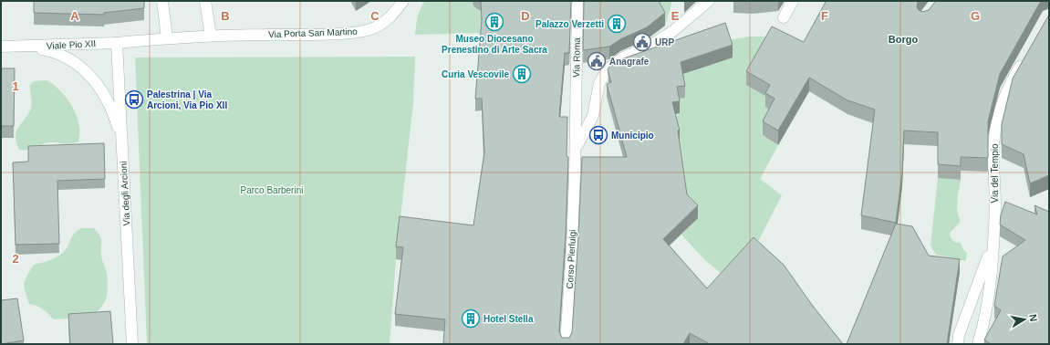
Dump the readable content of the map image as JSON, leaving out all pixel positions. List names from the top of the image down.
{
  "streets": {
    "street": [
      "Via Porta San Martino",
      "Viale Pio XII",
      "Via Roma",
      "Via del Tempio",
      "Via degli Arcioni",
      "Corso Pierluigi"
    ]
  },
  "crossings": [
    ["Via Porta San Martino", "Viale Pio XII"],
    ["Viale Pio XII", "Via degli Arcioni"],
    ["Via Roma", "Corso Pierluigi"]
  ],
  "districts": ["Borgo"],
  "parks": ["Parco Barberini"],
  "places": {
    "building": [
      "Museo Diocesano Prenestino di Arte Sacra",
      "Palazzo Verzetti",
      "Curia Vescovile",
      "Hotel Stella"
    ],
    "public building": ["URP", "Anagrafe"],
    "bus stop": ["Palestrina | Via Arcioni, Via Pio XII", "Municipio"]
  },
  "north": "right",
  "grid": {
    "columns": [
      "A",
      "B",
      "C",
      "D",
      "E",
      "F",
      "G"
    ],
    "rows": ["1", "2"]
  }
}
